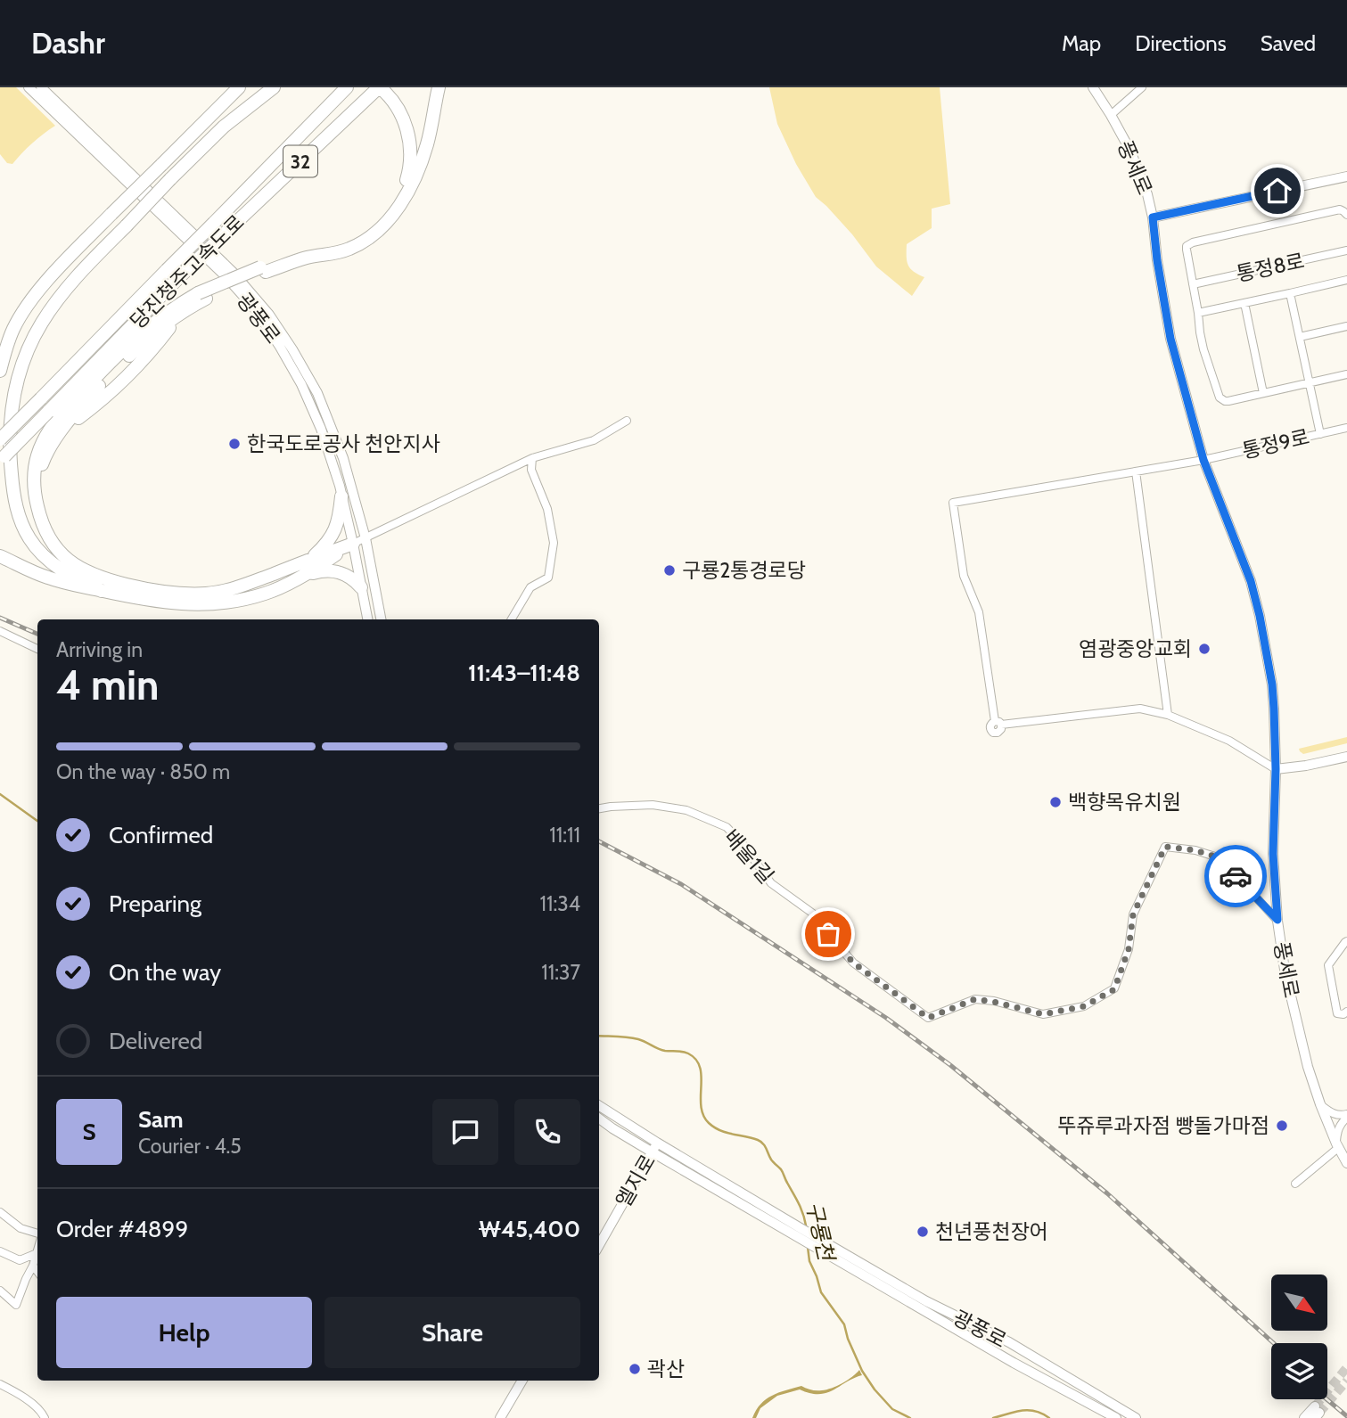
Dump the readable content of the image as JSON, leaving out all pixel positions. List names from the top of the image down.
{
  "streets": {
    "highway": ["32", "당진청주고속도로"],
    "main road": ["풍세로", "광풍로", "엘지로"],
    "street": ["통정8로", "통정9로", "배울1길"]
  },
  "crossings": [
    ["풍세로", "통정9로"],
    ["풍세로", "배울1길"],
    ["통정8로", "통정9로"]
  ],
  "water": ["구룡천"],
  "places": [
    "한국도로공사 천안지사",
    "구룡2통경로당",
    "염광중앙교회",
    "백향목유치원",
    "뚜쥬루과자점 빵돌가마점",
    "천년풍천장어",
    "곽산"
  ],
  "north": "bottom right",
  "page": {
    "header": "Dashr",
    "nav": ["Map", "Directions", "Saved"],
    "heading": ["4 min", "Arriving in", "11:43–11:48"],
    "panel": [
      "Sam",
      "Courier · 4.5",
      "Order #4899",
      "₩45,400"
    ],
    "bar": "On the way · 850 m",
    "list": [
      ["Confirmed", "11:11"],
      ["Preparing", "11:34"],
      ["On the way", "11:37"],
      "Delivered"
    ],
    "round": "S",
    "buttons": ["Help", "Share"]
  }
}
